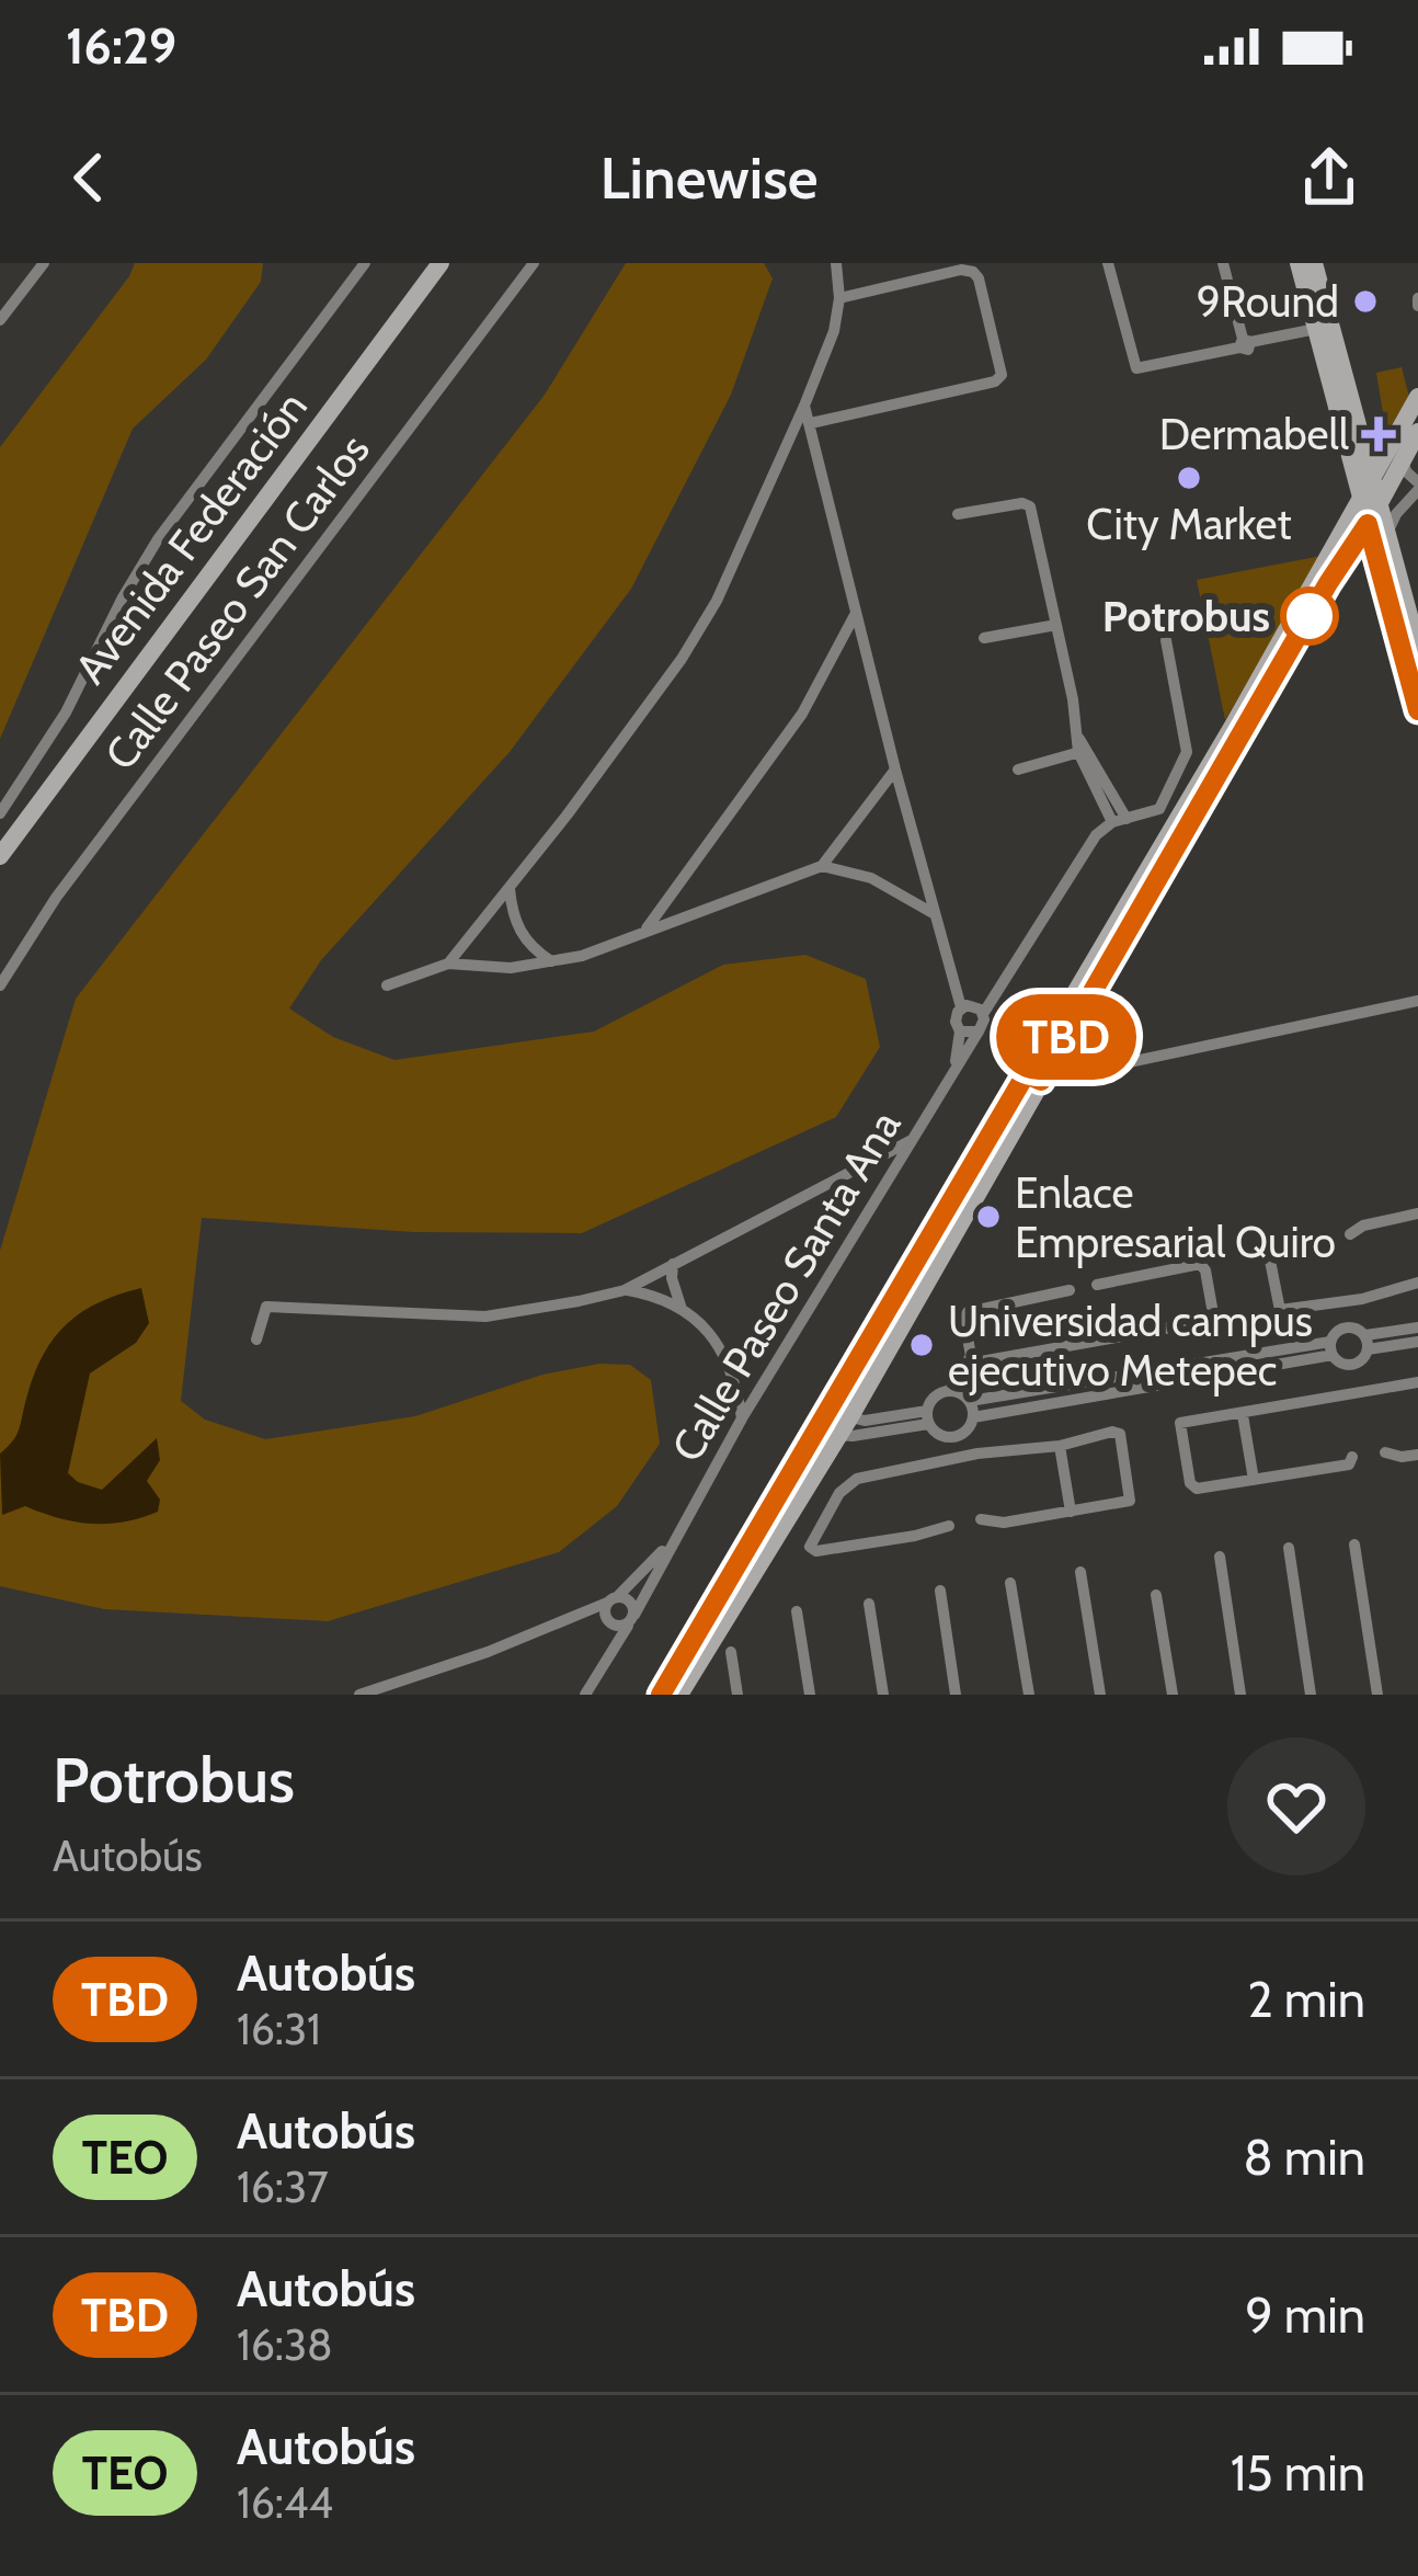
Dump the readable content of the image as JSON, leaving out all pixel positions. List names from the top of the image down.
{
  "streets": {
    "main road": ["Avenida Federación"],
    "street": ["Calle Paseo San Carlos", "Calle Paseo Santa Ana"]
  },
  "places": {
    "other": [
      "9Round",
      "City Market",
      "Potrobus",
      "Enlace Empresarial Quiro",
      "Universidad campus ejecutivo Metepec"
    ],
    "health": ["Dermabell"]
  },
  "lines": ["bus line TBD"],
  "page": {
    "status": "16:29",
    "header": "Linewise",
    "on_map": "TBD",
    "heading": ["Potrobus", "Autobús"],
    "list": [
      {
        "mark": "TBD",
        "name": "Autobús",
        "note": "16:31",
        "value": "2 min"
      },
      {
        "mark": "TEO",
        "name": "Autobús",
        "note": "16:37",
        "value": "8 min"
      },
      {
        "mark": "TBD",
        "name": "Autobús",
        "note": "16:38",
        "value": "9 min"
      },
      {
        "mark": "TEO",
        "name": "Autobús",
        "note": "16:44",
        "value": "15 min"
      }
    ]
  }
}
